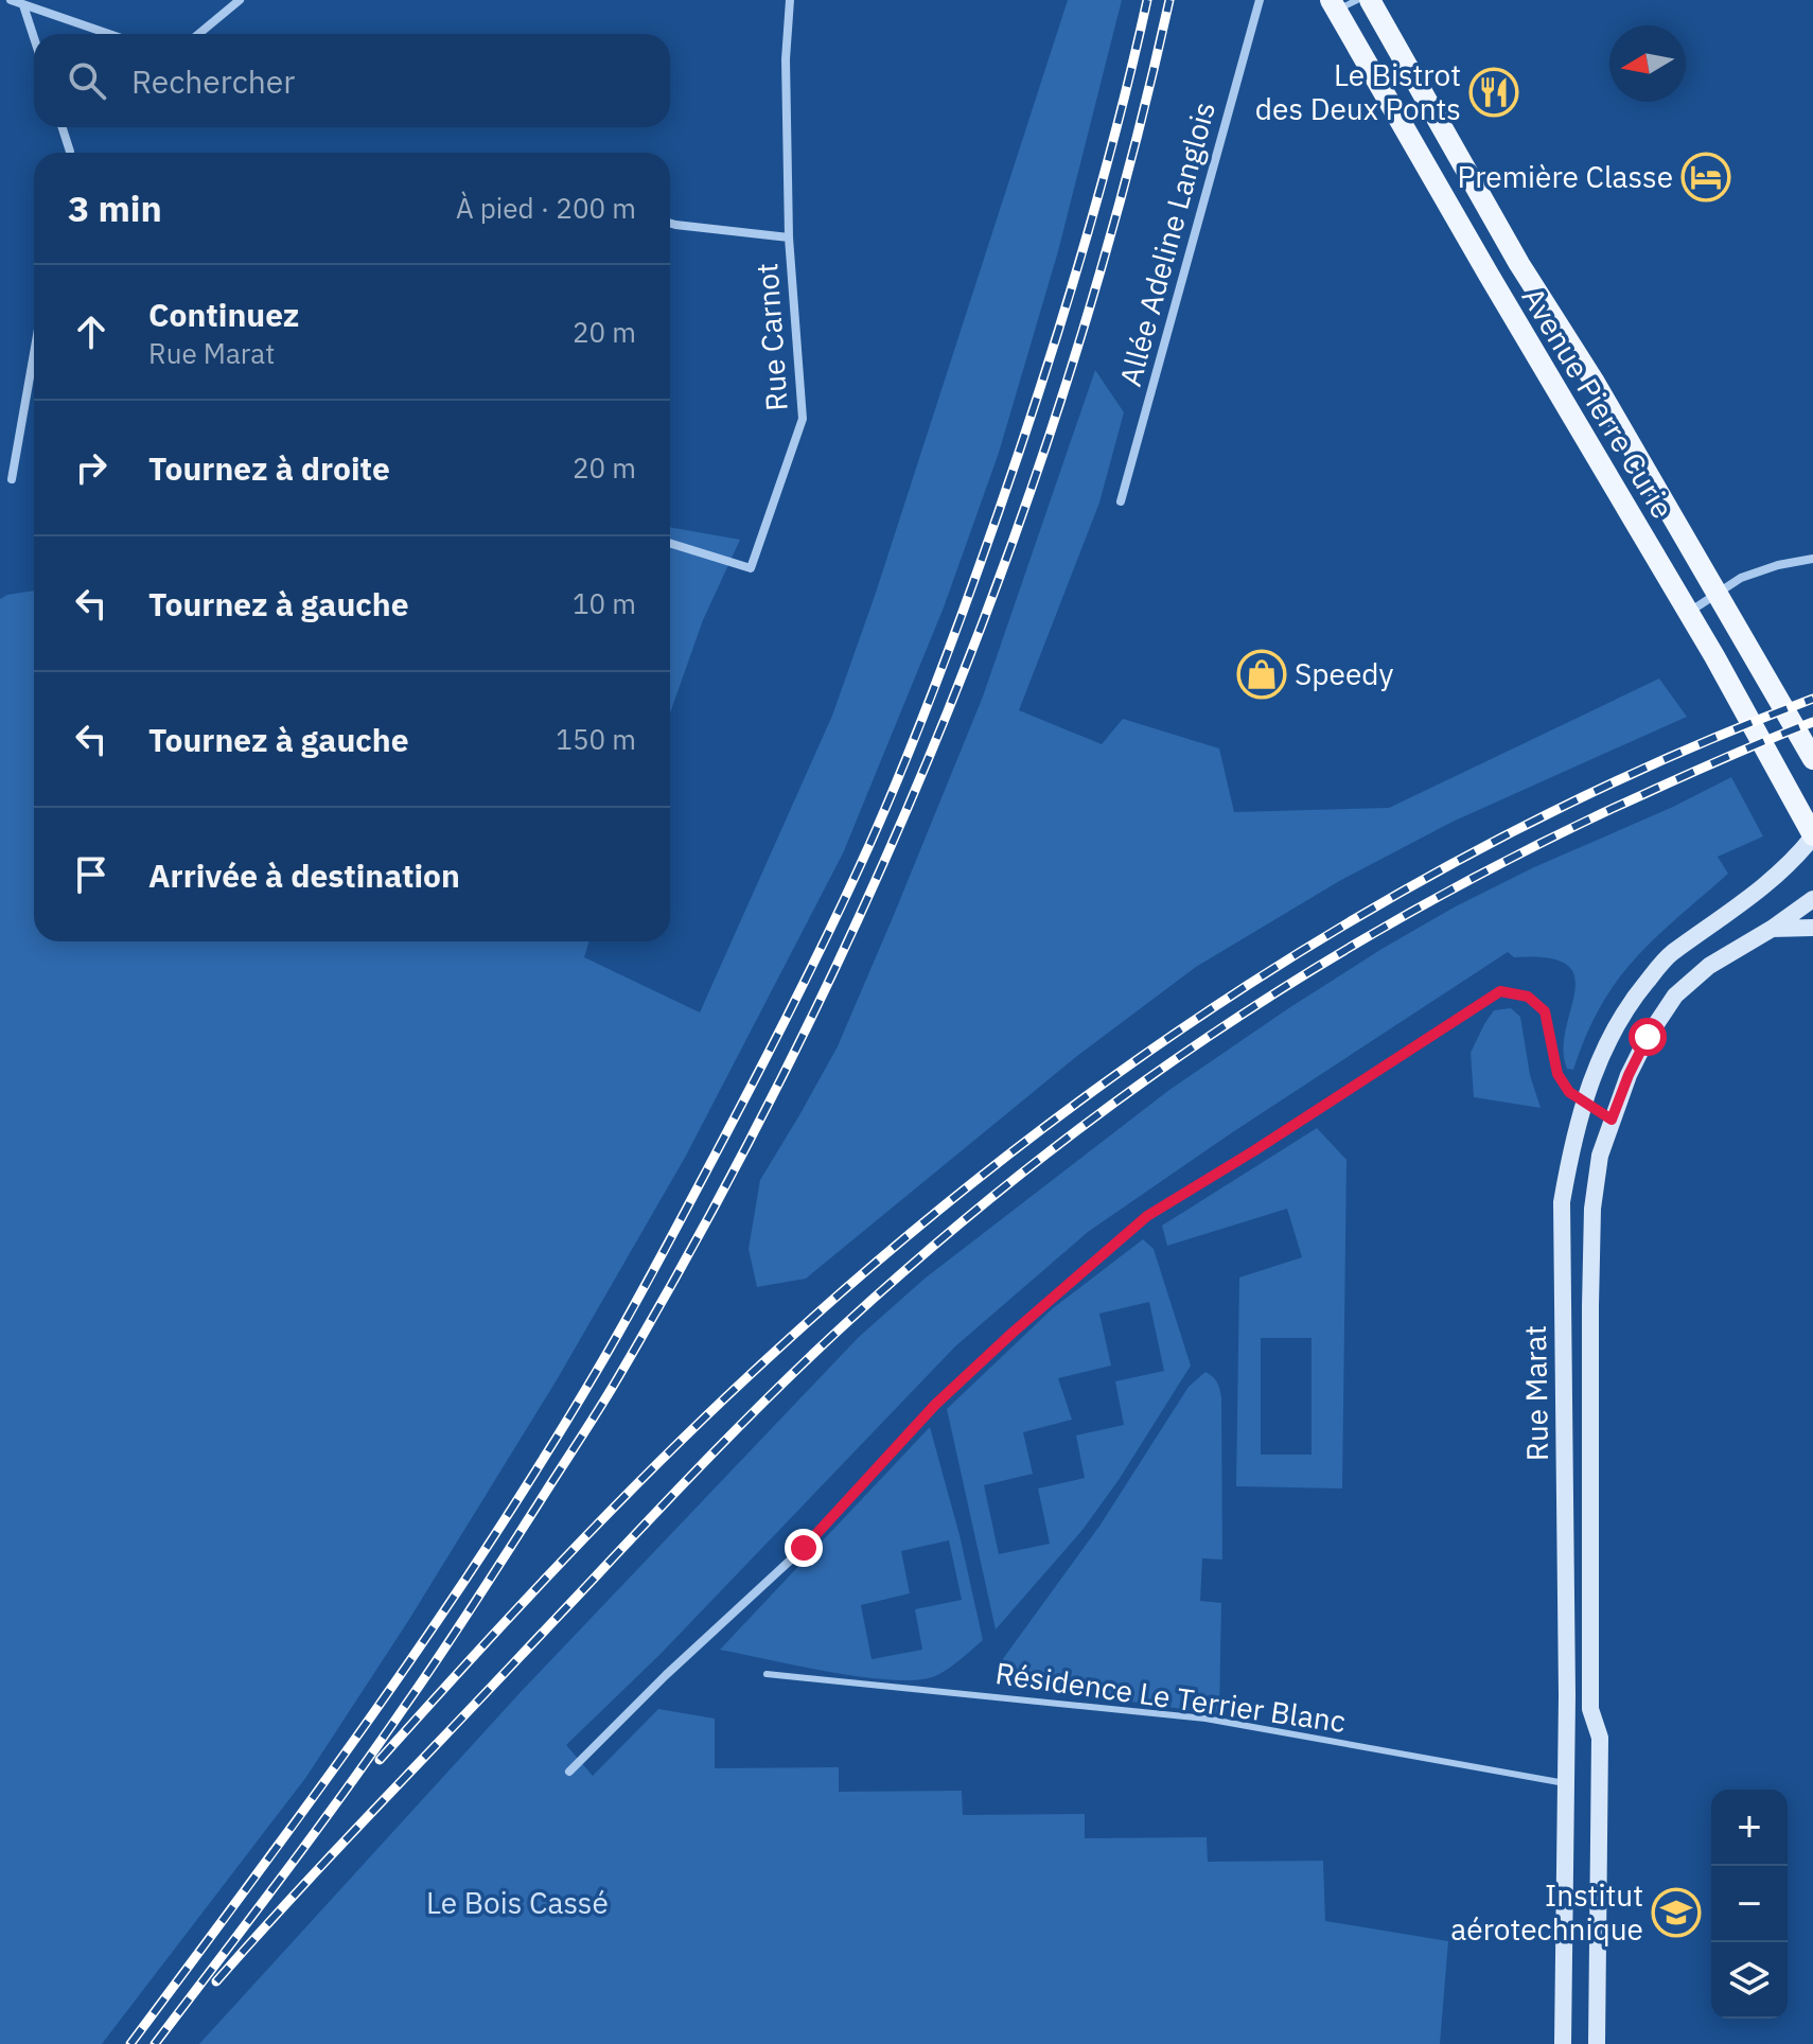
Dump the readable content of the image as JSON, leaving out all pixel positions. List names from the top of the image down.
{
  "streets": {
    "main road": ["Avenue Pierre Curie", "Rue Marat"],
    "street": ["Allée Adeline Langlois", "Rue Carnot"],
    "lane": ["Résidence Le Terrier Blanc"]
  },
  "crossings": [
    ["Avenue Pierre Curie", "Rue Marat"],
    ["Rue Marat", "Résidence Le Terrier Blanc"]
  ],
  "parks": ["Le Bois Cassé"],
  "places": {
    "restaurant": ["Le Bistrot des Deux Ponts"],
    "hotel": ["Première Classe"],
    "shop": ["Speedy"],
    "school or university": ["Institut aérotechnique"]
  },
  "north": "left",
  "page": {
    "search": "Rechercher",
    "heading": ["3 min", "À pied · 200 m"],
    "list": [
      ["Continuez", "Rue Marat", "20 m"],
      ["Tournez à droite", "20 m"],
      ["Tournez à gauche", "10 m"],
      ["Tournez à gauche", "150 m"],
      "Arrivée à destination"
    ],
    "map_buttons": ["+", "−"]
  }
}
